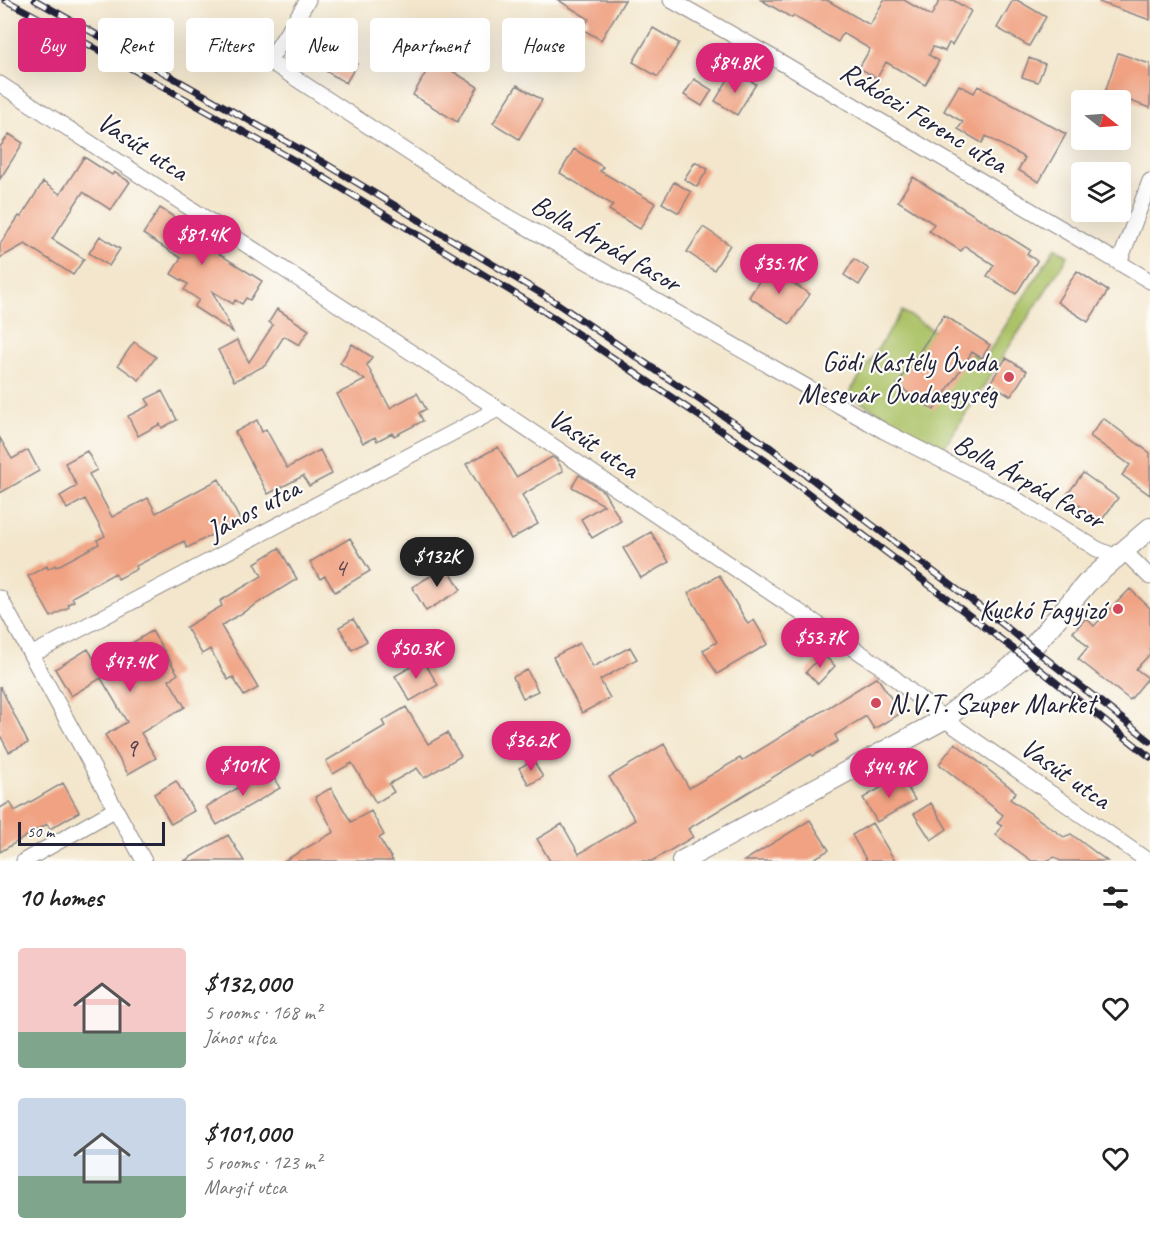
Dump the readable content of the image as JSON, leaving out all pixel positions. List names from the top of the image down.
{
  "streets": {
    "street": [
      "Rákóczi Ferenc utca",
      "Vasút utca",
      "Bolla Árpád fasor",
      "János utca"
    ]
  },
  "crossings": [
    ["Vasút utca", "János utca"]
  ],
  "places": ["Gödi Kastély Óvoda Mesevár Óvodaegység", "Kuckó Fagyizó", "N.V.T. Szuper Market"],
  "house_numbers": ["4", "9"],
  "scale_bar": "50 m",
  "north": "right",
  "page": {
    "chip": [
      "Buy",
      "Rent",
      "Filters",
      "New",
      "Apartment",
      "House"
    ],
    "price": [
      "$84.8K",
      "$81.4K",
      "$35.1K",
      "$132K",
      "$53.7K",
      "$50.3K",
      "$47.4K",
      "$36.2K",
      "$101K",
      "$44.9K"
    ],
    "scale": "50 m",
    "heading": "10 homes",
    "list": [
      {
        "name": "$132,000",
        "note": "5 rooms · 168 m² · János utca"
      },
      {
        "name": "$101,000",
        "note": "5 rooms · 123 m² · Margit utca"
      }
    ]
  }
}
